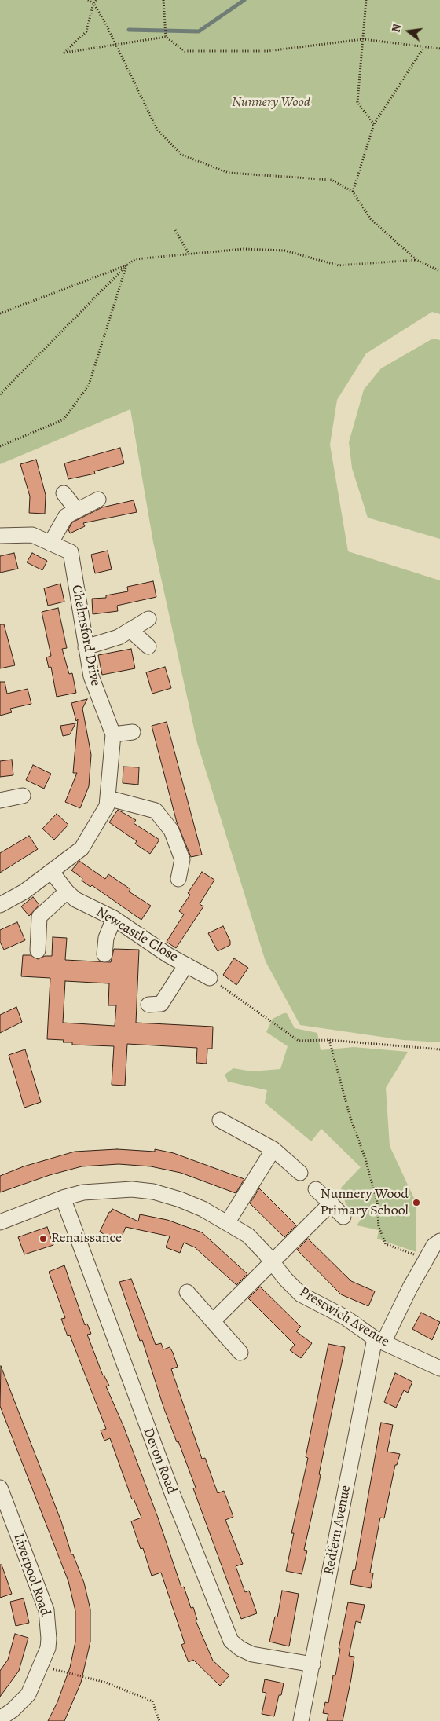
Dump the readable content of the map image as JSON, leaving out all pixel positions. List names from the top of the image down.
{
  "streets": {
    "street": [
      "Chelmsford Drive",
      "Newcastle Close",
      "Prestwich Avenue",
      "Devon Road",
      "Redfern Avenue",
      "Liverpool Road"
    ]
  },
  "crossings": [
    ["Chelmsford Drive", "Newcastle Close"],
    ["Prestwich Avenue", "Devon Road"],
    ["Prestwich Avenue", "Redfern Avenue"],
    ["Devon Road", "Redfern Avenue"]
  ],
  "parks": ["Nunnery Wood"],
  "places": ["Nunnery Wood Primary School", "Renaissance"],
  "north": "left"
}
